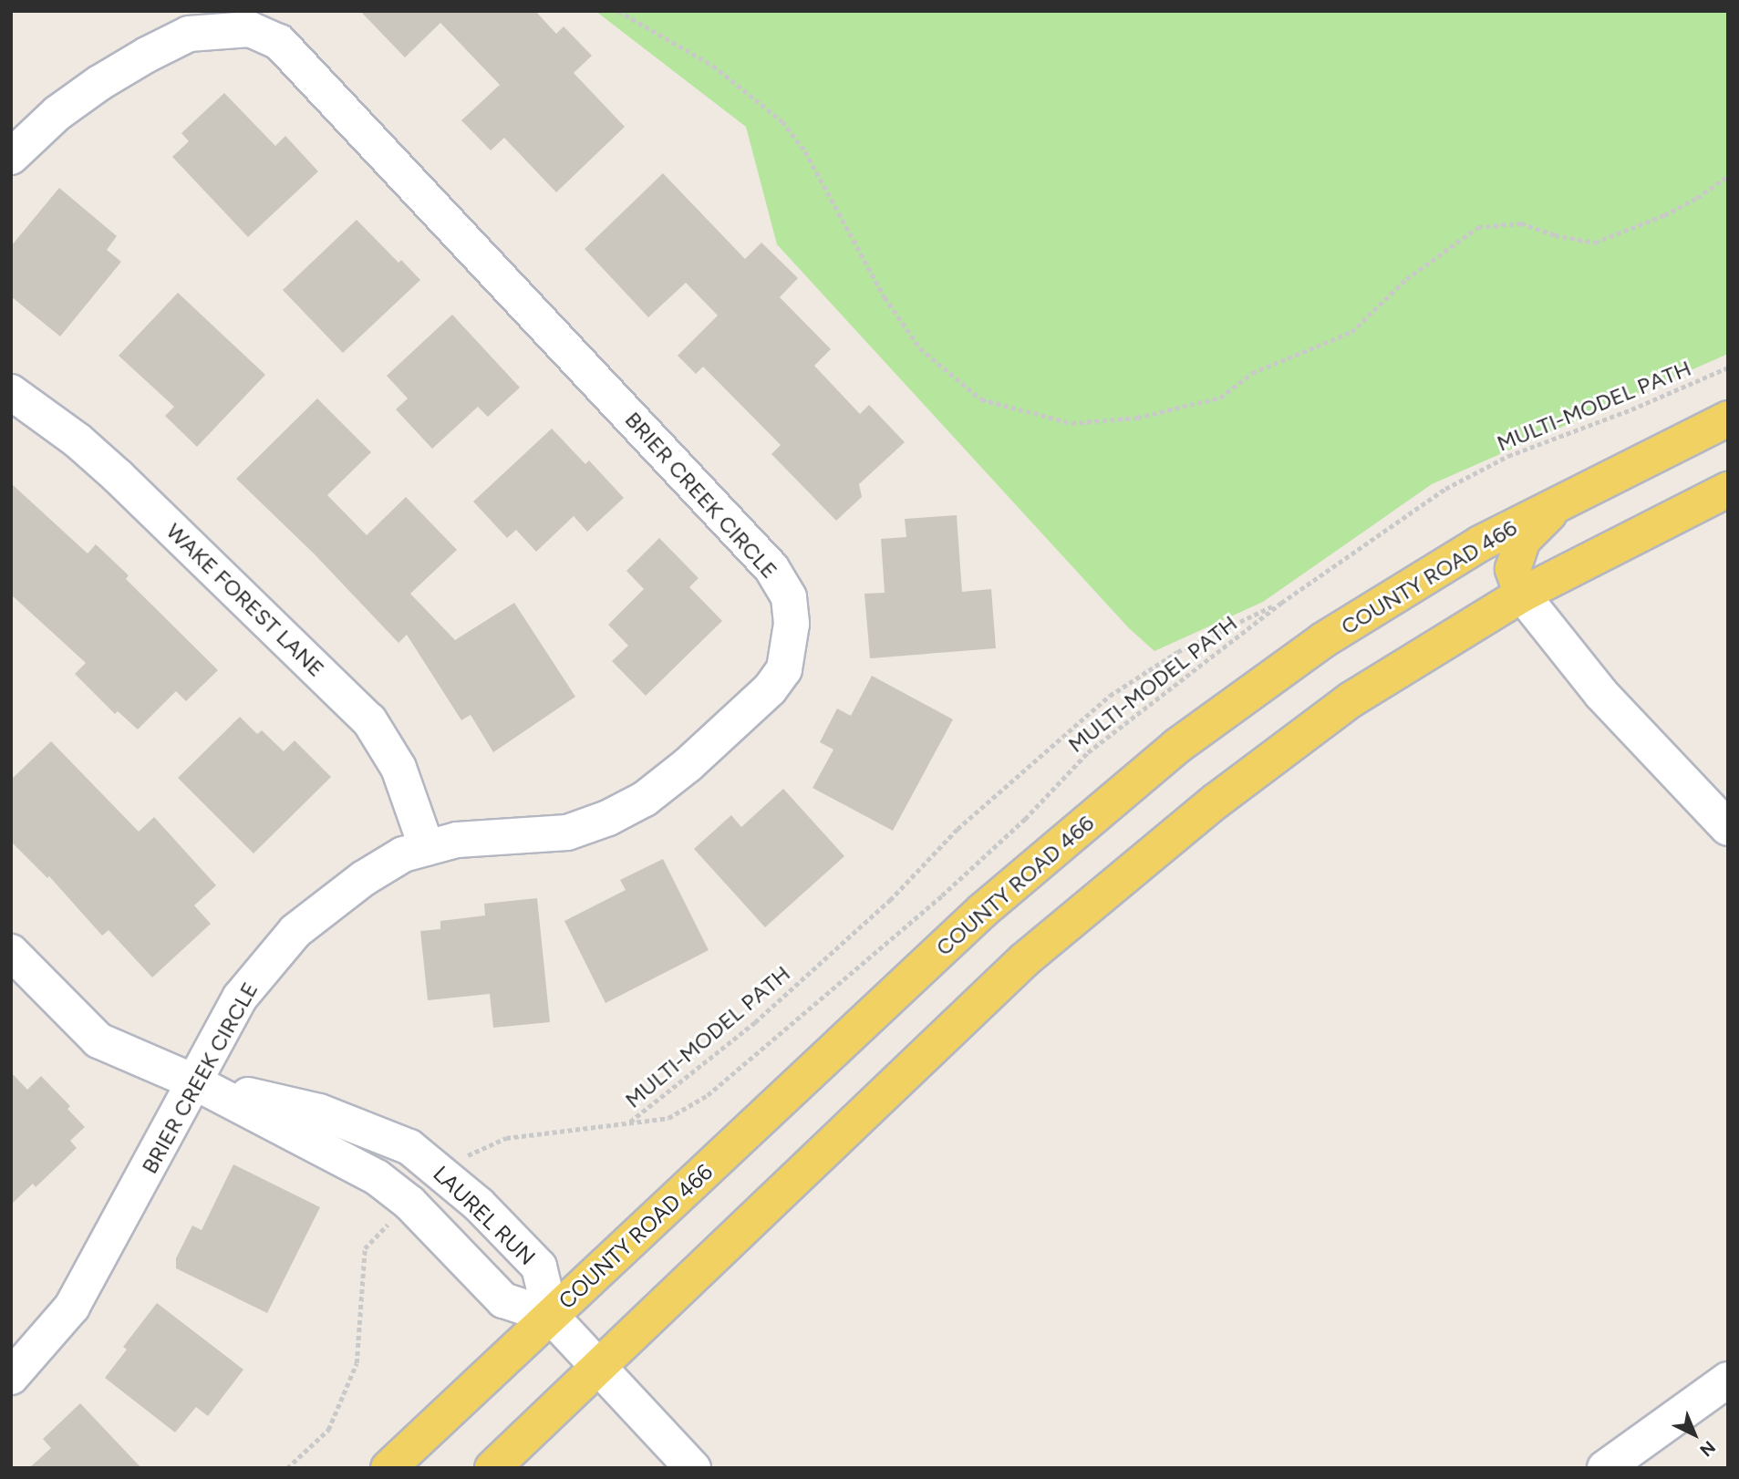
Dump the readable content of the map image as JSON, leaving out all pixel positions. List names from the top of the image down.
{
  "streets": {
    "main road": ["COUNTY ROAD 466"],
    "street": ["BRIER CREEK CIRCLE", "WAKE FOREST LANE", "LAUREL RUN"],
    "path": ["MULTI-MODEL PATH"]
  },
  "crossings": [
    ["BRIER CREEK CIRCLE", "WAKE FOREST LANE"],
    ["BRIER CREEK CIRCLE", "LAUREL RUN"],
    ["COUNTY ROAD 466", "LAUREL RUN"]
  ],
  "north": "bottom right"
}
